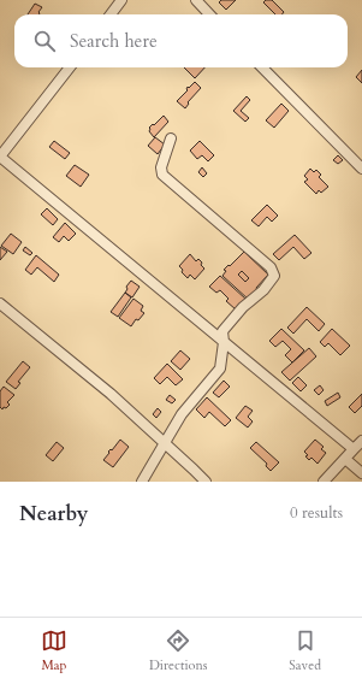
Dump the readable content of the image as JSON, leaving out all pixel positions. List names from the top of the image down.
{
  "page": {
    "search": "Search here",
    "heading": ["Nearby", "0 results"],
    "nav": ["Map", "Directions", "Saved"]
  }
}
